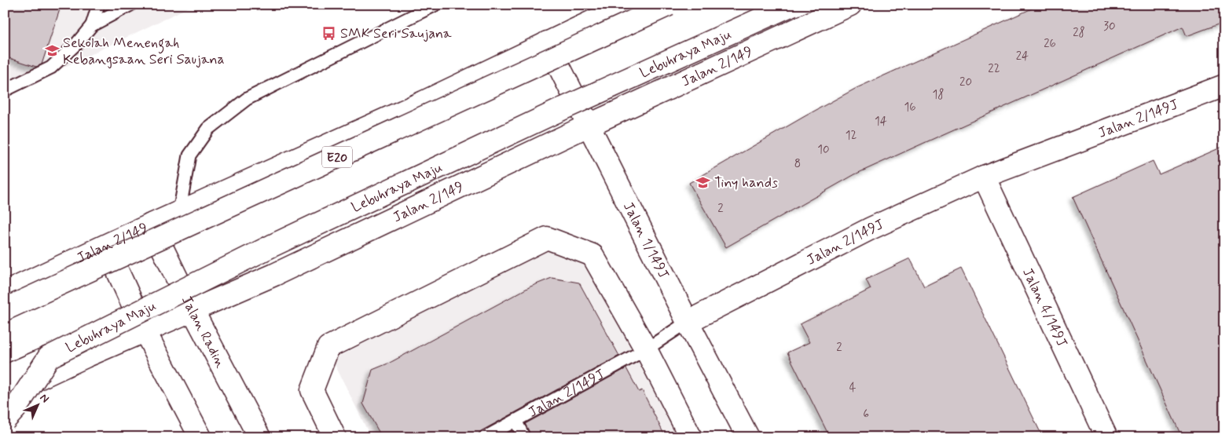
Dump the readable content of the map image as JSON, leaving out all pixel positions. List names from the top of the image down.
{
  "streets": {
    "main road": [
      "Lebuhraya Maju",
      "Jalan 2/149",
      "Jalan 2/149J",
      "E20",
      "Jalan 1/149J",
      "Jalan 4/149J",
      "Jalan Radin"
    ]
  },
  "crossings": [
    ["Jalan 2/149", "Jalan 1/149J"],
    ["Jalan 2/149", "Jalan Radin"],
    ["Jalan 2/149J", "Jalan 1/149J"],
    ["Jalan 2/149J", "Jalan 4/149J"]
  ],
  "places": {
    "bus stop": ["SMK Seri Saujana"],
    "school or university": ["Sekolah Menengah Kebangsaan Seri Saujana", "Tiny hands"]
  },
  "house_numbers": [
    "30",
    "28",
    "26",
    "24",
    "22",
    "20",
    "18",
    "16",
    "14",
    "12",
    "10",
    "8",
    "2",
    "2",
    "4",
    "6"
  ],
  "north": "top right"
}
